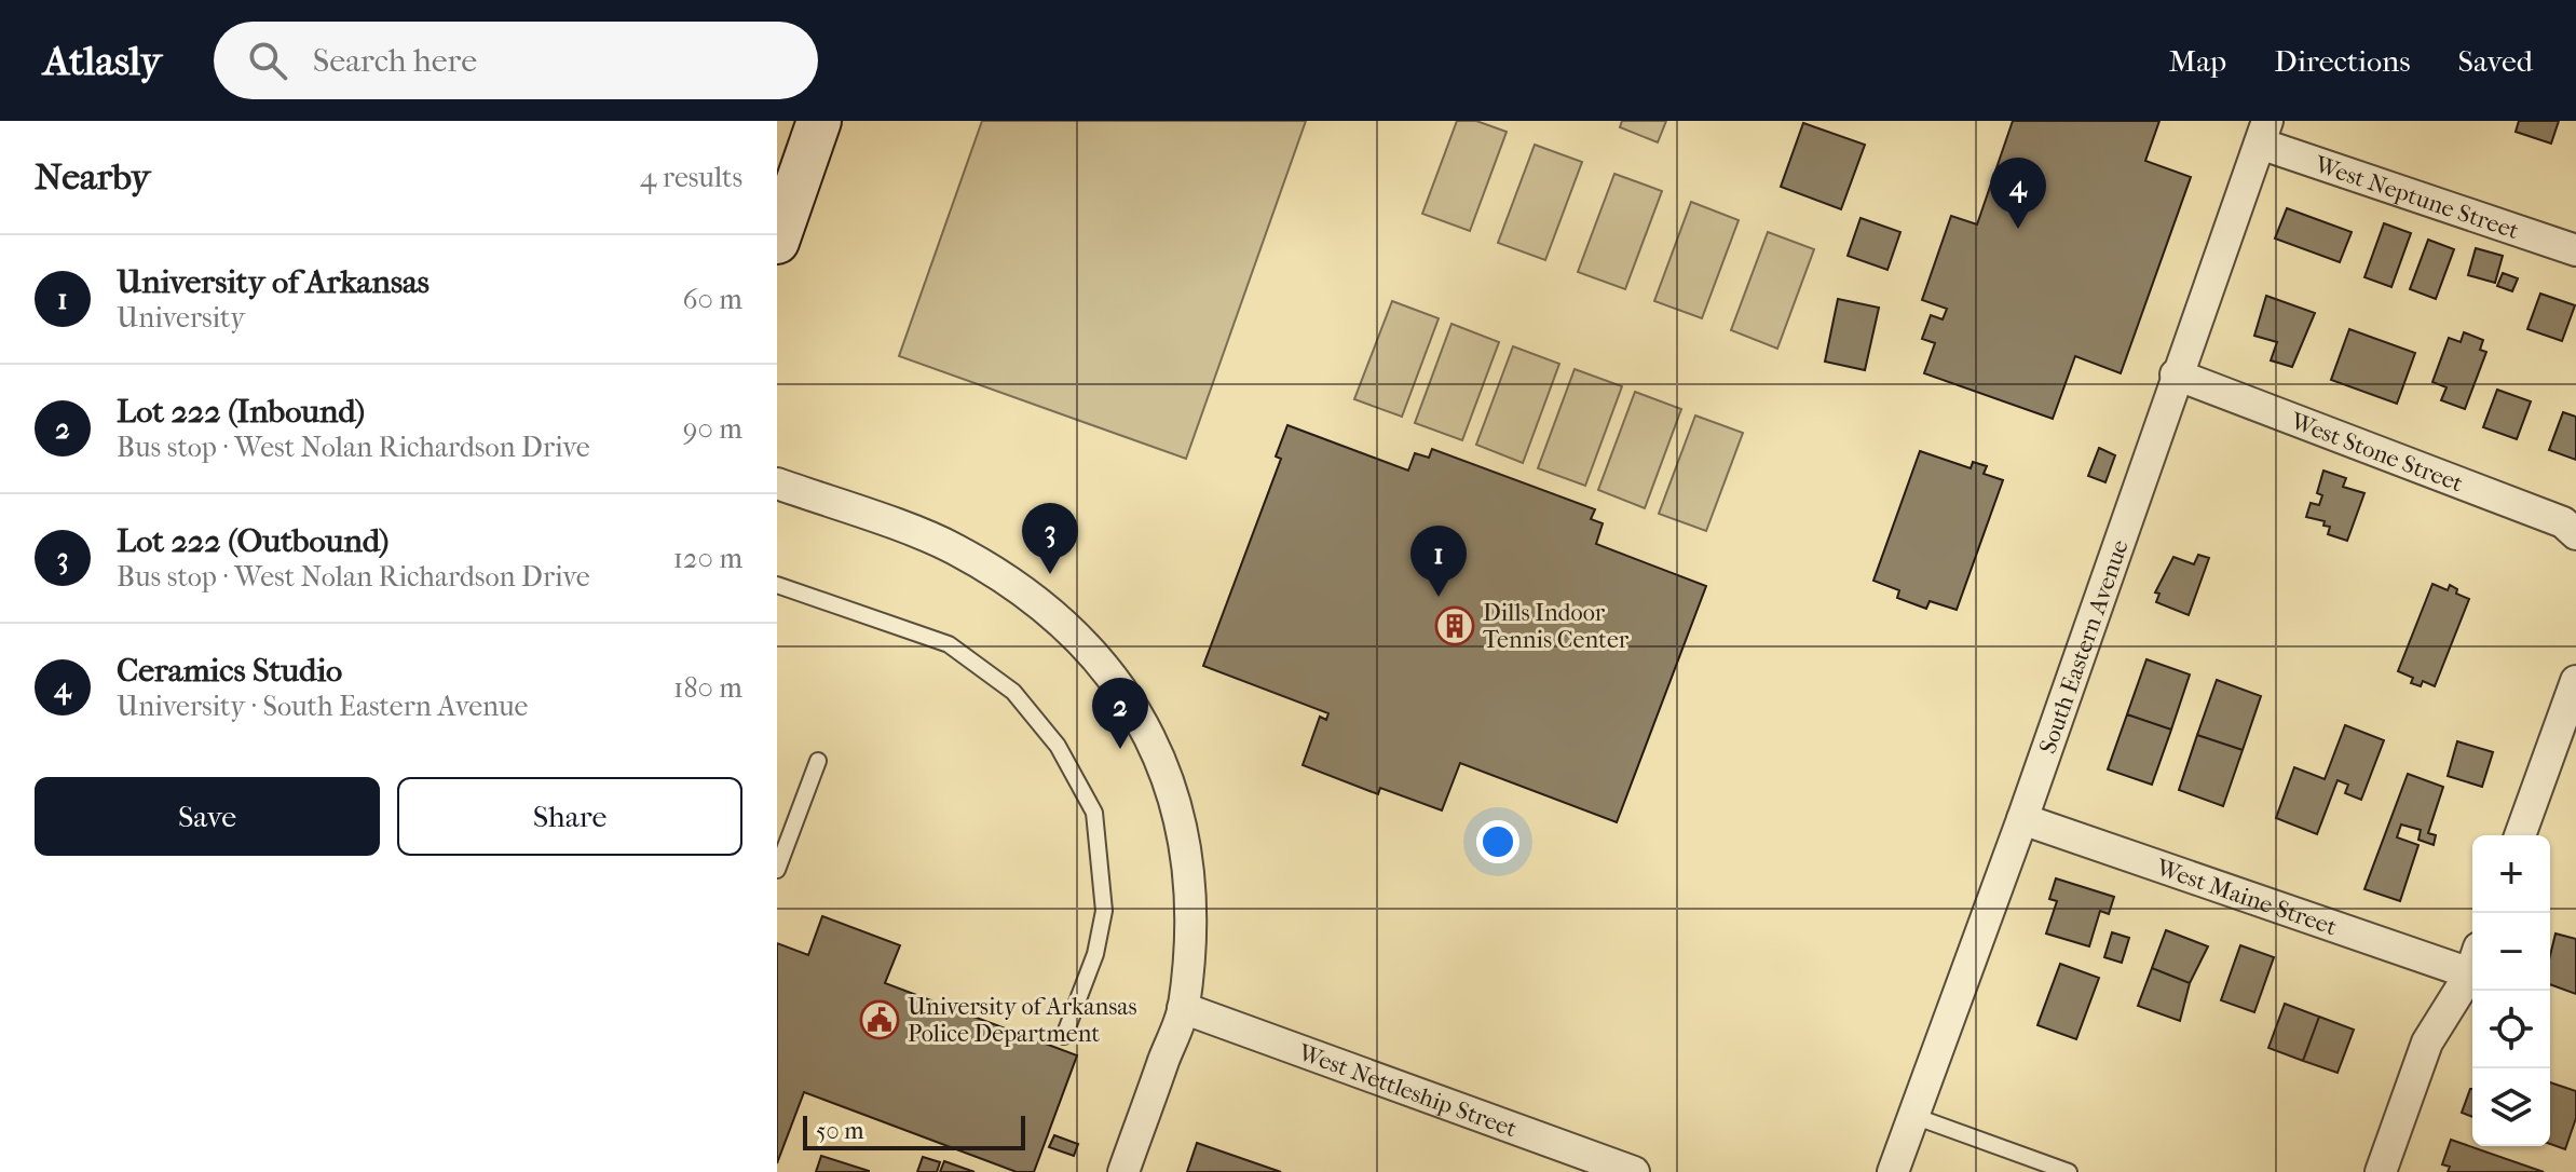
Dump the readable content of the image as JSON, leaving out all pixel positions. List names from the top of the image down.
{
  "streets": {
    "street": [
      "West Neptune Street",
      "West Stone Street",
      "South Eastern Avenue",
      "West Maine Street",
      "West Nettleship Street"
    ]
  },
  "crossings": [
    ["West Neptune Street", "South Eastern Avenue"],
    ["West Stone Street", "South Eastern Avenue"],
    ["South Eastern Avenue", "West Maine Street"]
  ],
  "places": {
    "building": ["Dills Indoor Tennis Center"],
    "public building": ["University of Arkansas Police Department"]
  },
  "scale_bar": "50 m",
  "page": {
    "header": "Atlasly",
    "search": "Search here",
    "nav": ["Map", "Directions", "Saved"],
    "heading": ["Nearby", "4 results"],
    "pins": [
      "4",
      "3",
      "1",
      "2"
    ],
    "list": [
      {
        "mark": "1",
        "name": "University of Arkansas",
        "note": "University",
        "value": "60 m"
      },
      {
        "mark": "2",
        "name": "Lot 222 (Inbound)",
        "note": "Bus stop · West Nolan Richardson Drive",
        "value": "90 m"
      },
      {
        "mark": "3",
        "name": "Lot 222 (Outbound)",
        "note": "Bus stop · West Nolan Richardson Drive",
        "value": "120 m"
      },
      {
        "mark": "4",
        "name": "Ceramics Studio",
        "note": "University · South Eastern Avenue",
        "value": "180 m"
      }
    ],
    "buttons": ["Save", "Share"],
    "map_buttons": ["+", "−"],
    "scale": "50 m"
  }
}
